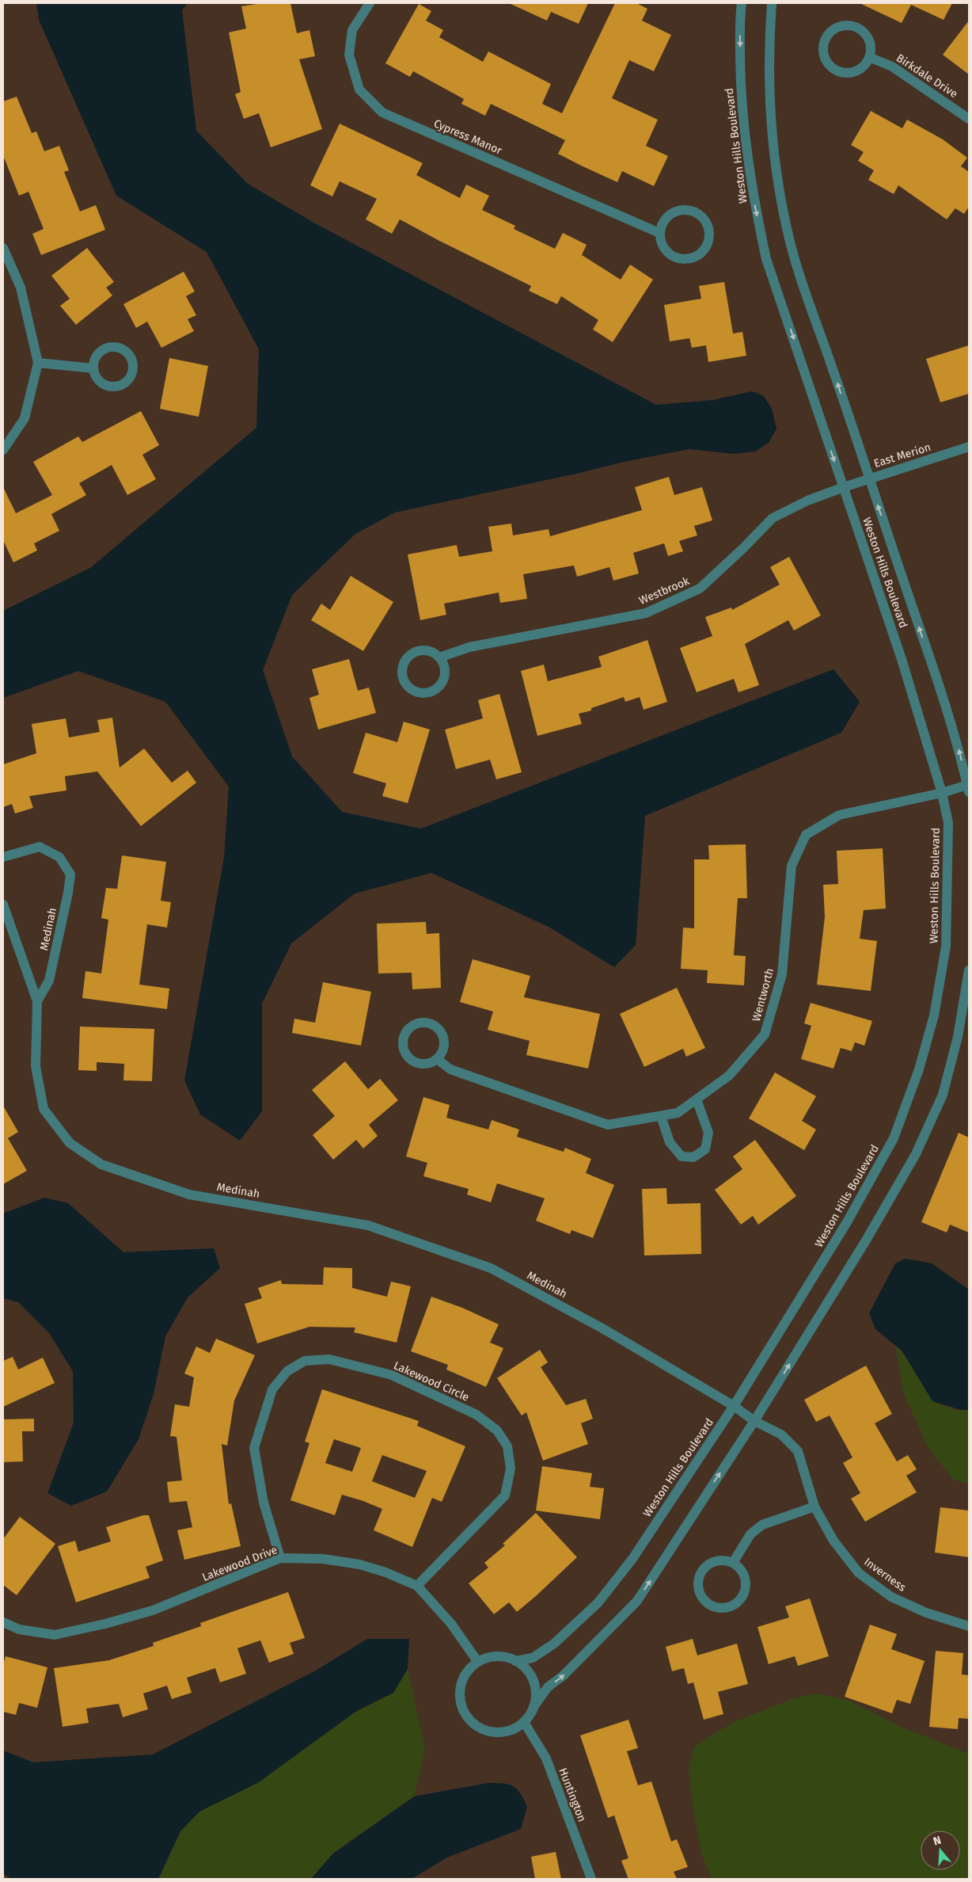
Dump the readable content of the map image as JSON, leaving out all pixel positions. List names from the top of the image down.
{
  "streets": {
    "street": [
      "Birkdale Drive",
      "Cypress Manor",
      "Weston Hills Boulevard",
      "East Merion",
      "Westbrook",
      "Medinah",
      "Wentworth",
      "Lakewood Circle",
      "Lakewood Drive",
      "Inverness",
      "Huntington"
    ]
  },
  "crossings": [
    ["Weston Hills Boulevard", "East Merion"],
    ["Weston Hills Boulevard", "Westbrook"],
    ["Weston Hills Boulevard", "Medinah"],
    ["Weston Hills Boulevard", "Wentworth"],
    ["Weston Hills Boulevard", "Lakewood Drive"],
    ["Weston Hills Boulevard", "Inverness"],
    ["Weston Hills Boulevard", "Huntington"],
    ["East Merion", "Westbrook"],
    ["Medinah", "Inverness"],
    ["Lakewood Circle", "Lakewood Drive"],
    ["Lakewood Drive", "Huntington"]
  ],
  "north": "top"
}
